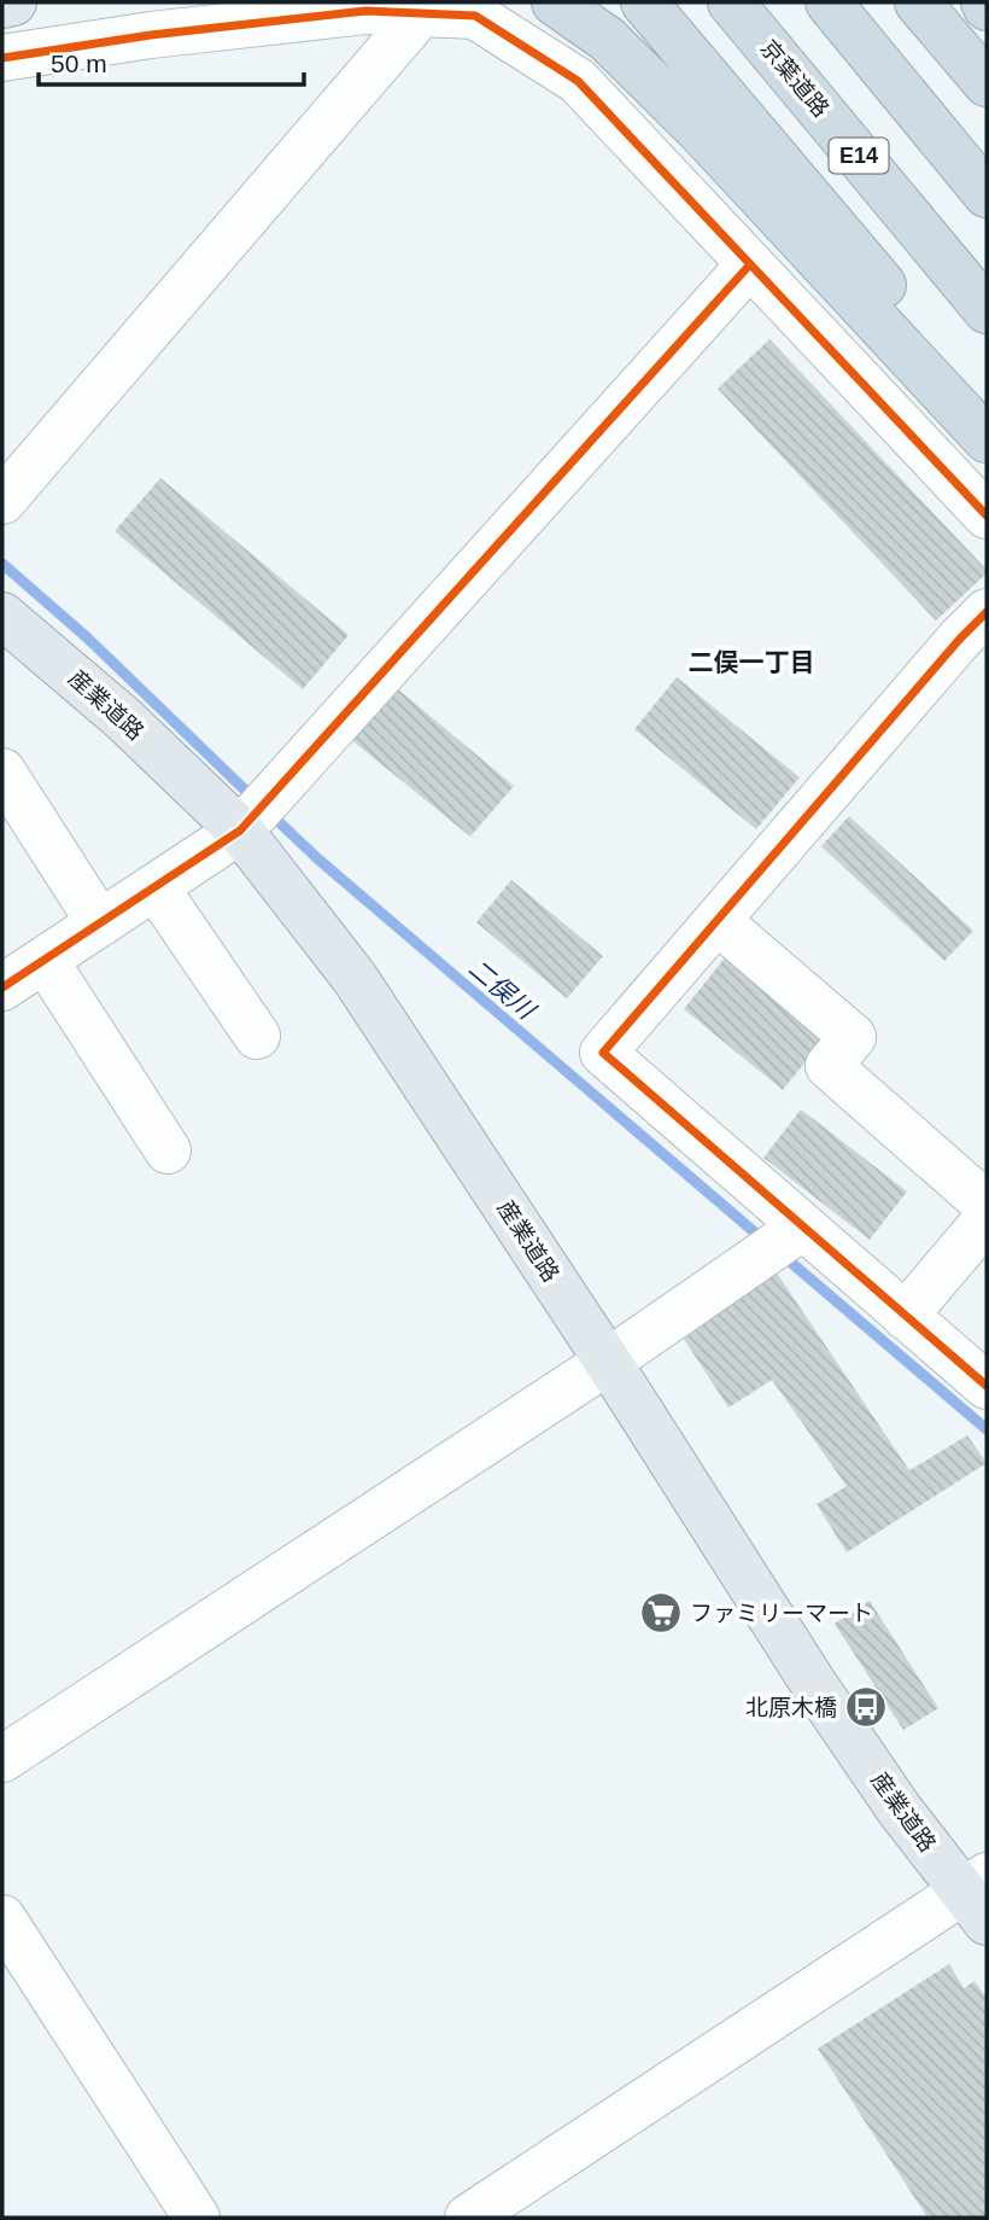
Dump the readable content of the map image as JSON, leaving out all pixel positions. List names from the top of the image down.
{
  "streets": {
    "highway": ["京葉道路", "E14"],
    "main road": ["産業道路"]
  },
  "districts": ["二俣一丁目"],
  "water": ["二俣川"],
  "places": {
    "supermarket": ["ファミリーマート"],
    "bus stop": ["北原木橋"]
  },
  "scale_bar": "50 m"
}
